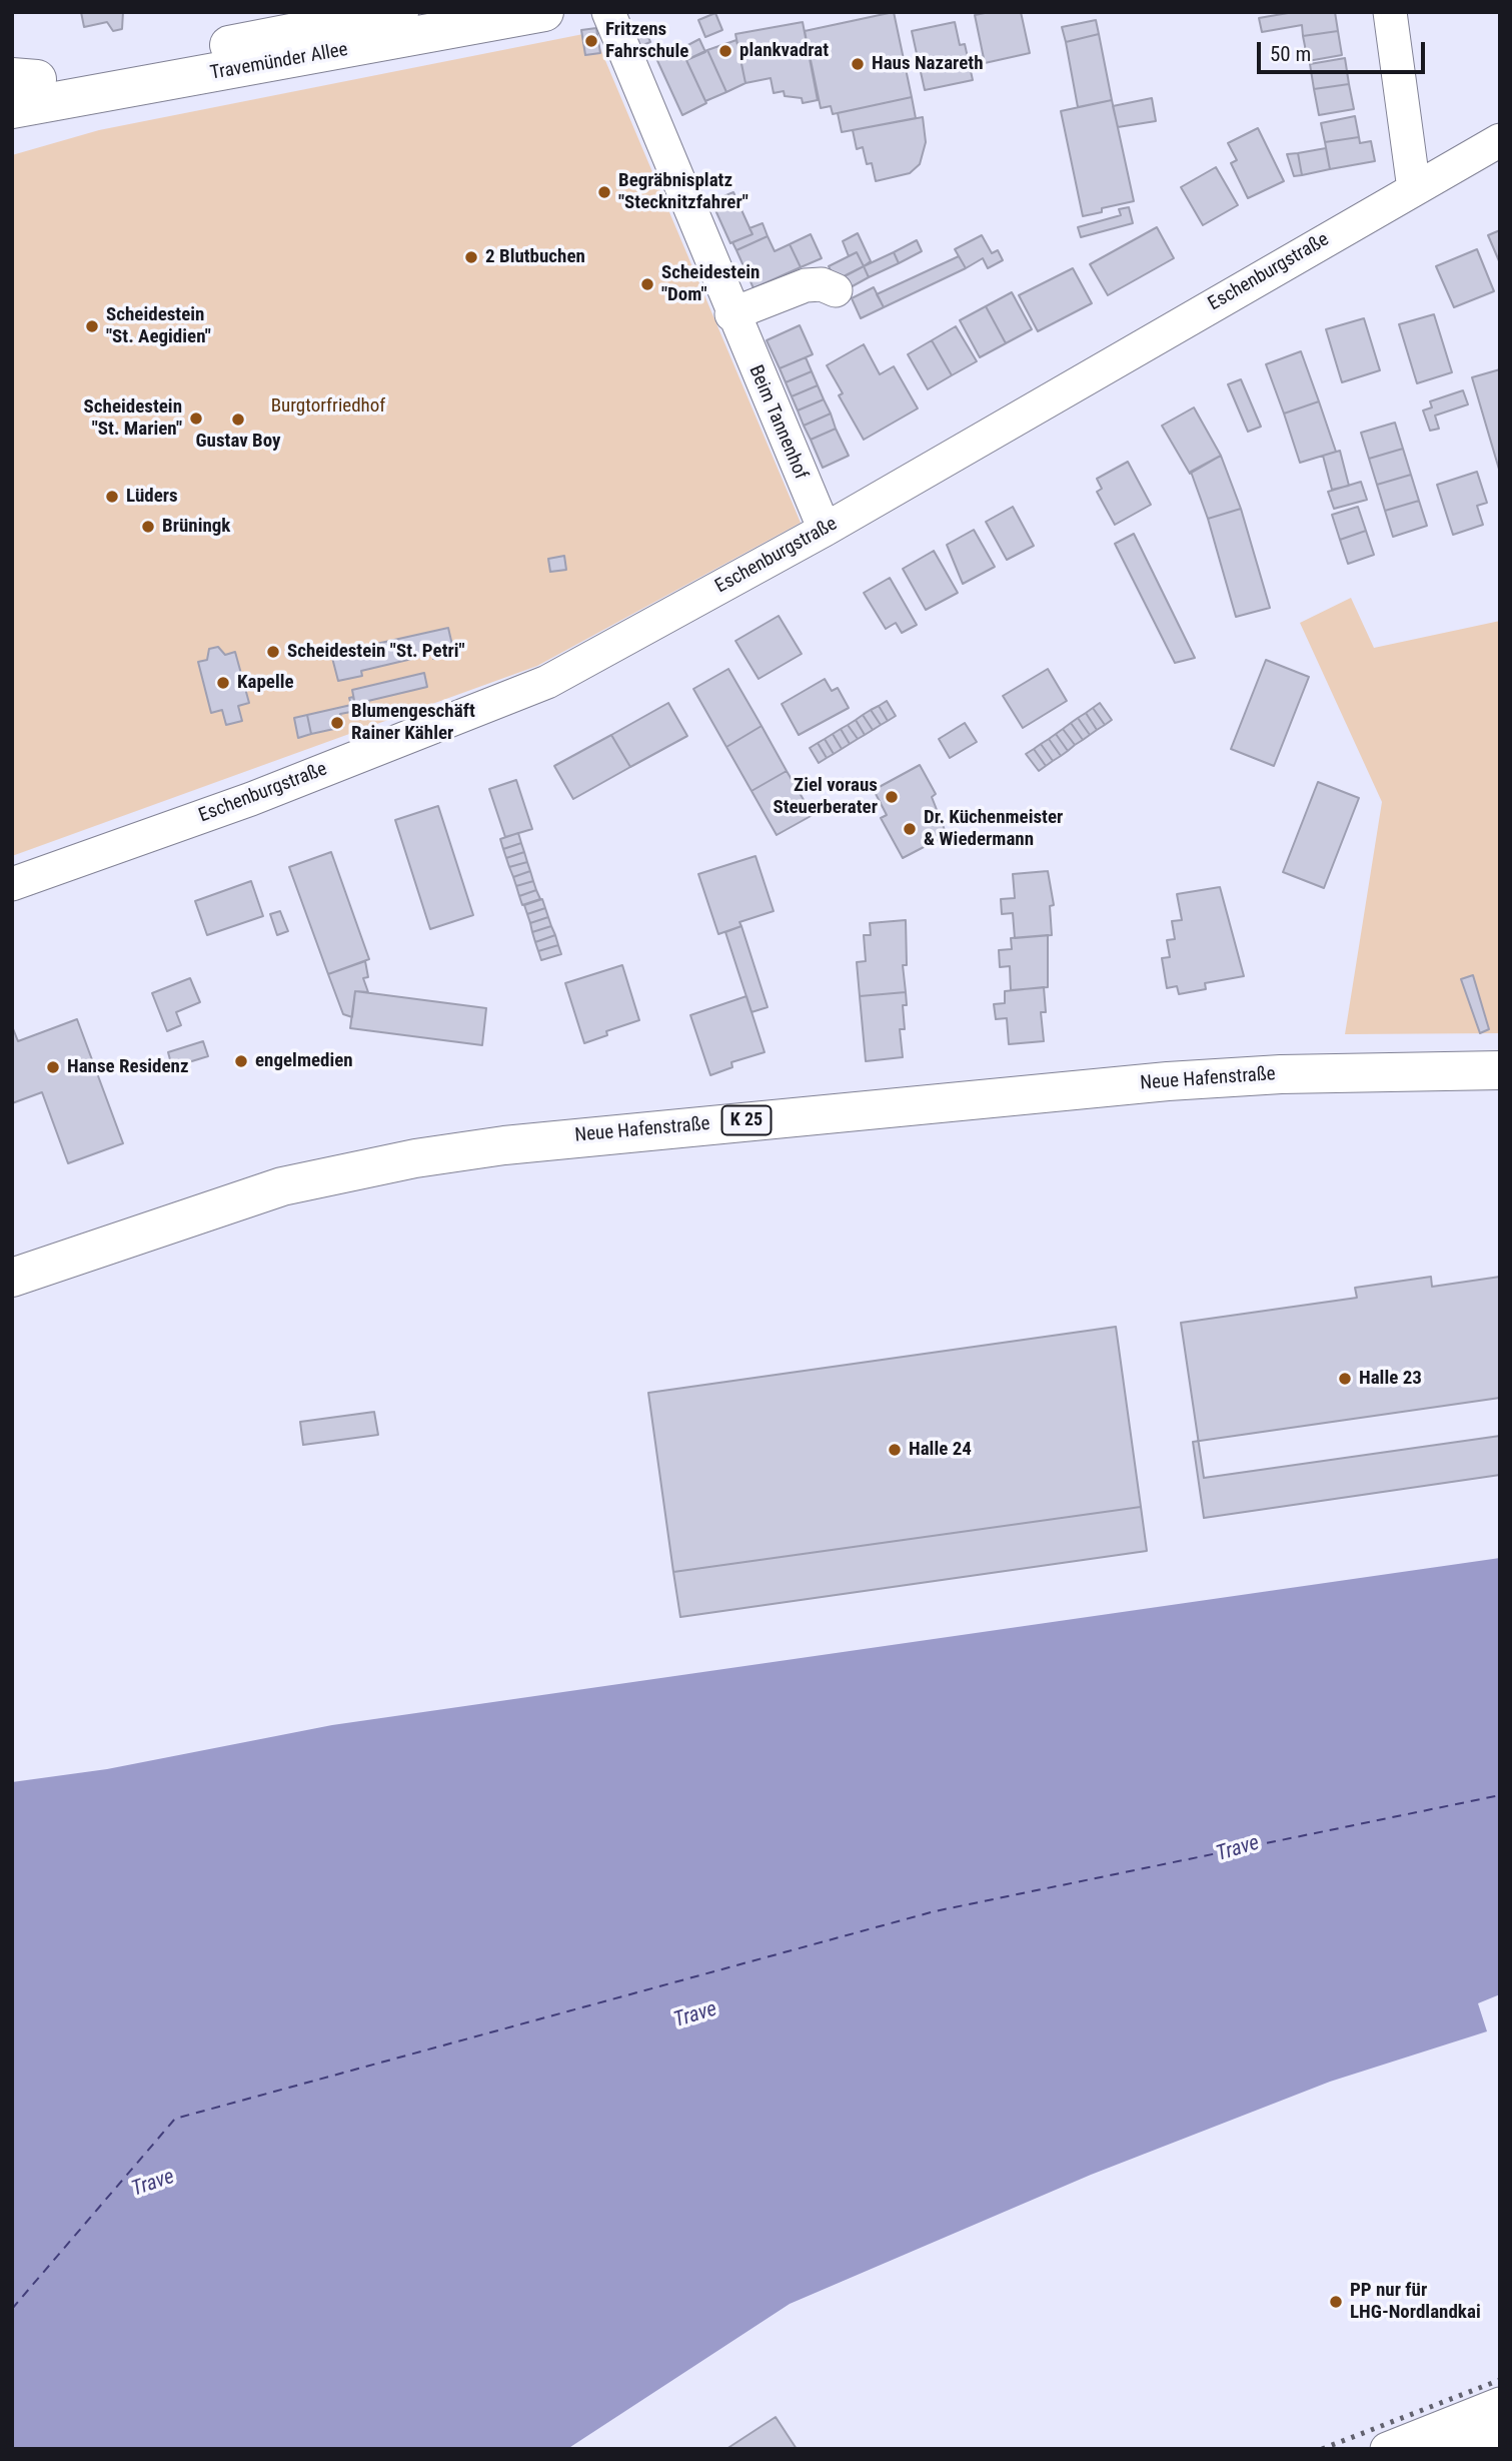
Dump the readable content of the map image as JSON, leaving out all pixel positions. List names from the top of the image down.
{
  "streets": {
    "main road": ["Travemünder Allee", "Neue Hafenstraße", "K 25"],
    "street": ["Eschenburgstraße", "Beim Tannenhof"]
  },
  "crossings": [
    ["Eschenburgstraße", "Beim Tannenhof"]
  ],
  "water": ["Trave"],
  "parks": ["Burgtorfriedhof"],
  "places": [
    "Fritzens Fahrschule",
    "plankvadrat",
    "Haus Nazareth",
    "Begräbnisplatz \"Stecknitzfahrer\"",
    "2 Blutbuchen",
    "Scheidestein \"Dom\"",
    "Scheidestein \"St. Aegidien\"",
    "Scheidestein \"St. Marien\"",
    "Gustav Boy",
    "Lüders",
    "Brüningk",
    "Scheidestein \"St. Petri\"",
    "Kapelle",
    "Blumengeschäft Rainer Kähler",
    "Ziel voraus Steuerberater",
    "Dr. Küchenmeister & Wiedermann",
    "engelmedien",
    "Hanse Residenz",
    "Halle 23",
    "Halle 24",
    "PP nur für LHG-Nordlandkai"
  ],
  "scale_bar": "50 m"
}
